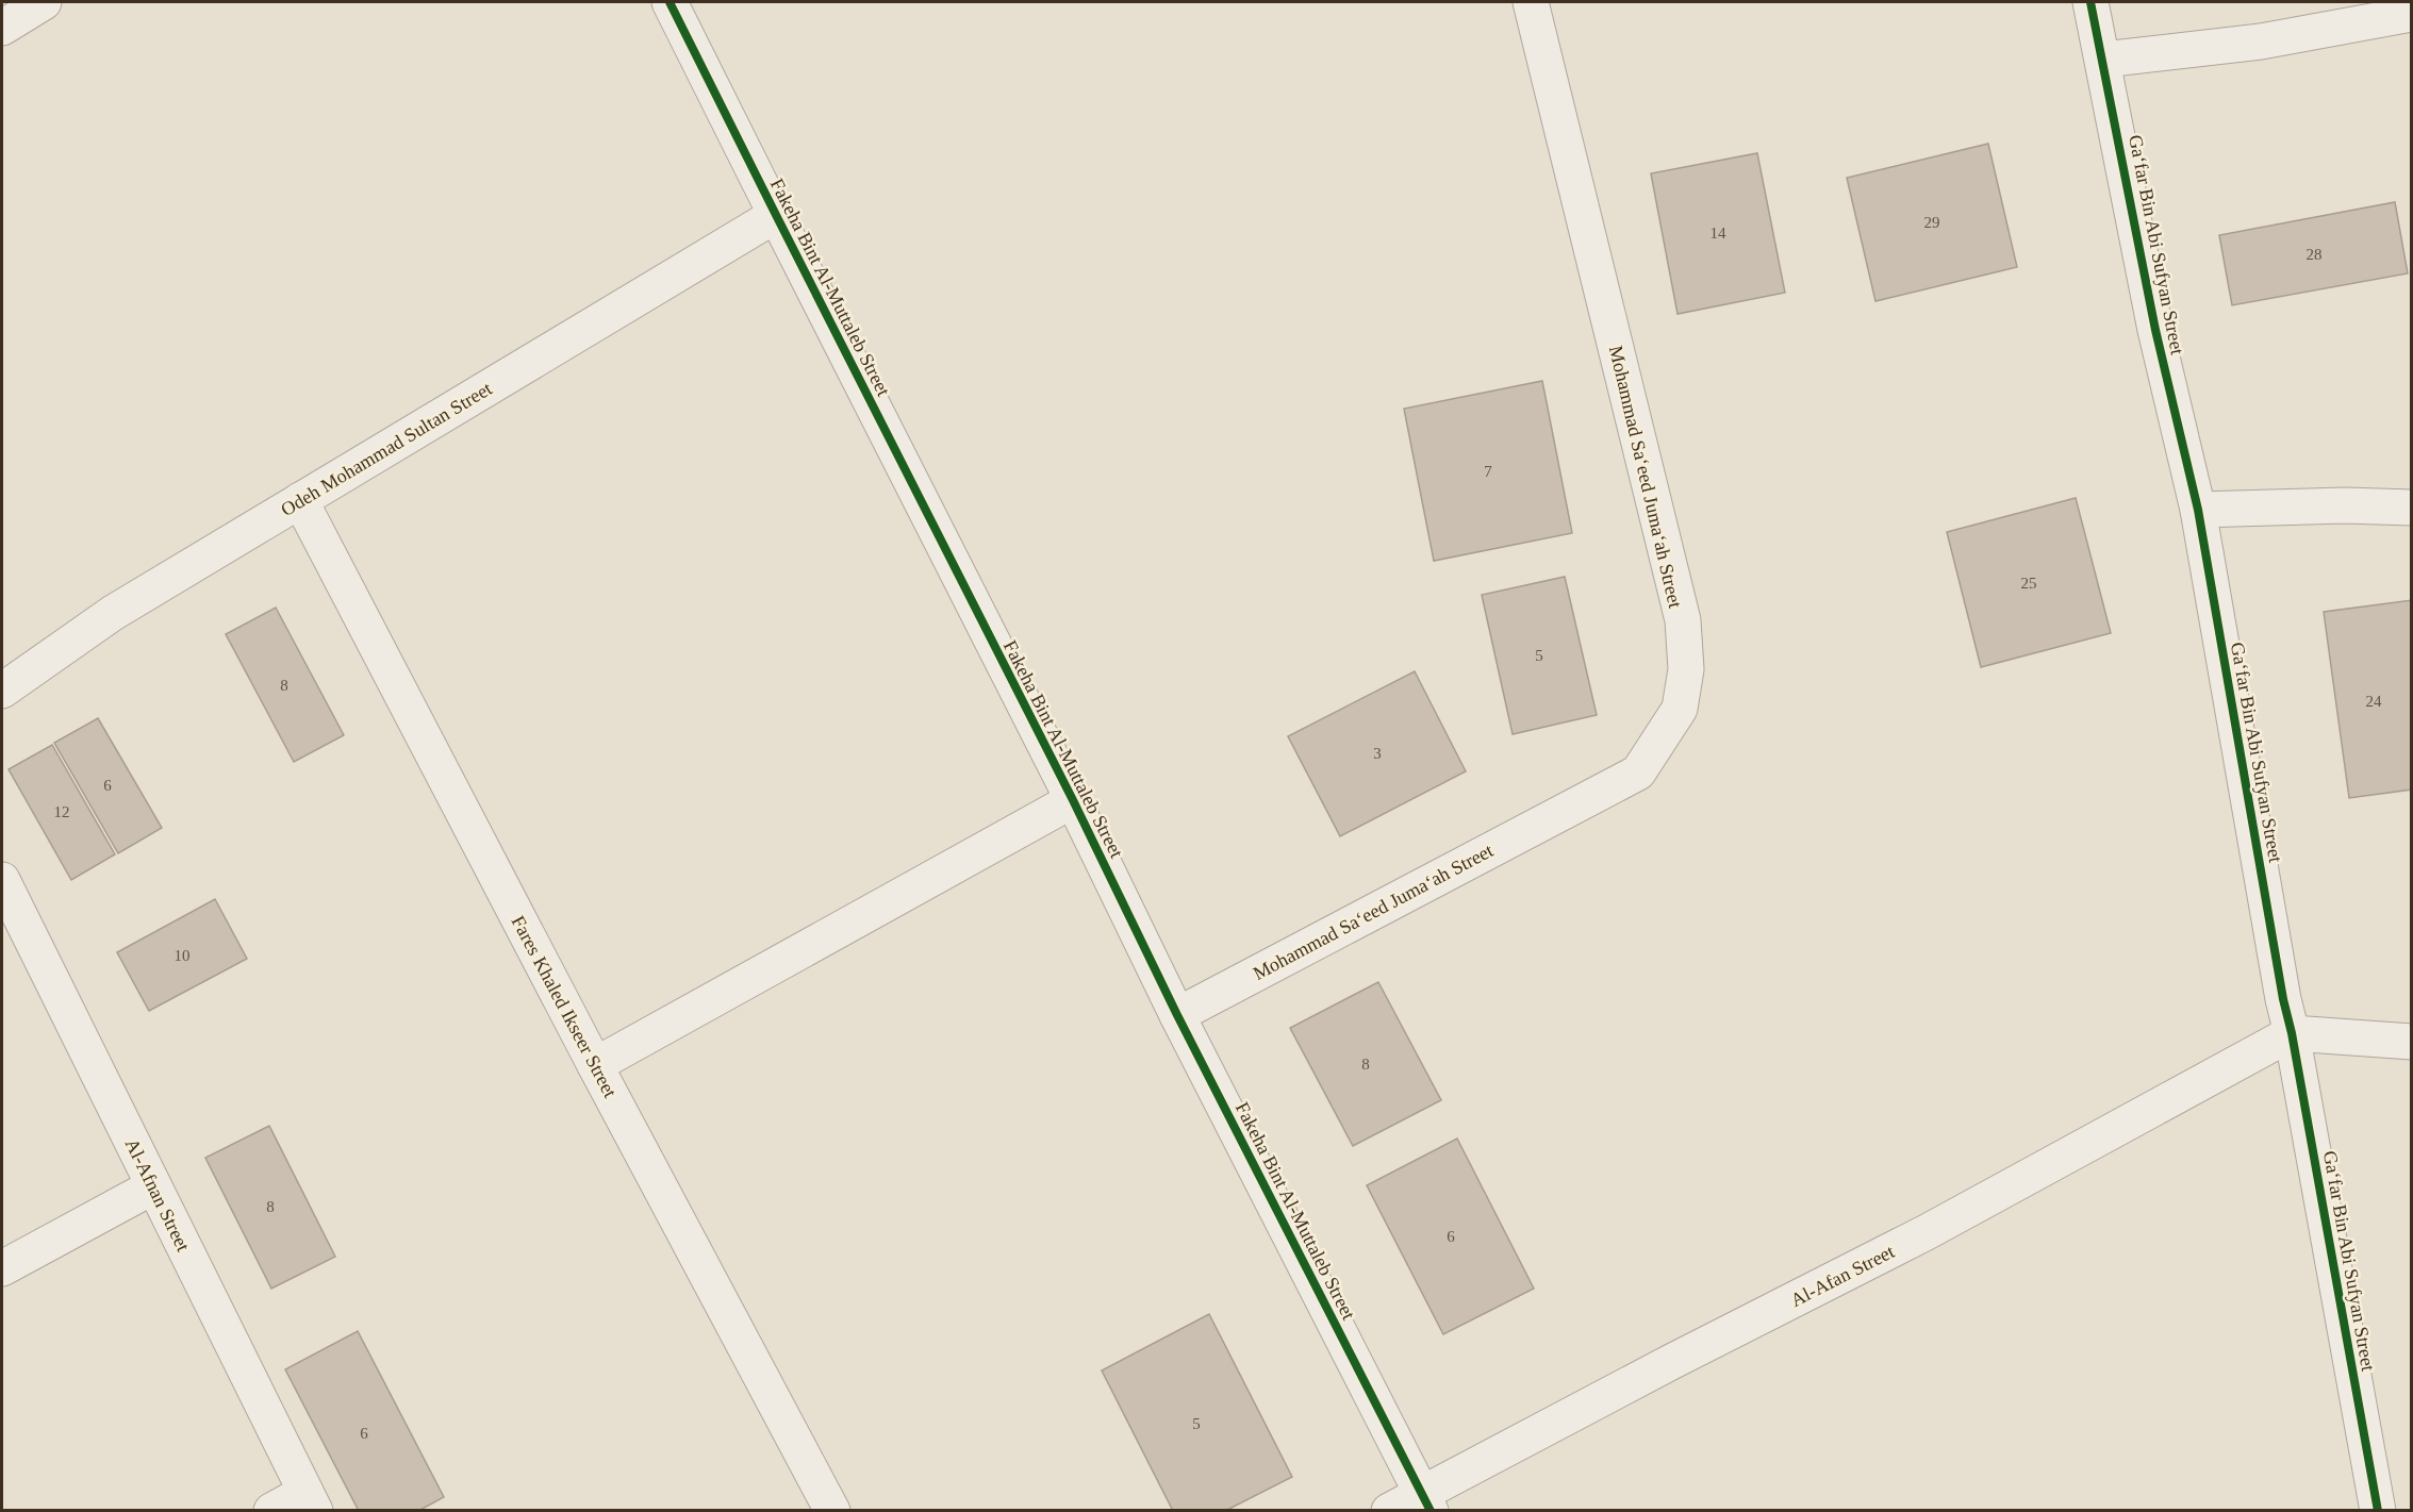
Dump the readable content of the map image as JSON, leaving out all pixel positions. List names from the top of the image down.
{
  "streets": {
    "street": [
      "Ga‘far Bin Abi Sufyan Street",
      "Fakeha Bint Al-Muttaleb Street",
      "Odeh Mohammad Sultan Street",
      "Mohammad Sa‘eed Juma‘ah Street",
      "Fares Khaled Ikseer Street",
      "Al-Afnan Street",
      "Al-Afan Street"
    ]
  },
  "crossings": [
    ["Ga‘far Bin Abi Sufyan Street", "Al-Afan Street"],
    ["Fakeha Bint Al-Muttaleb Street", "Odeh Mohammad Sultan Street"],
    ["Fakeha Bint Al-Muttaleb Street", "Mohammad Sa‘eed Juma‘ah Street"],
    ["Fakeha Bint Al-Muttaleb Street", "Al-Afan Street"],
    ["Odeh Mohammad Sultan Street", "Fares Khaled Ikseer Street"]
  ],
  "house_numbers": [
    "29",
    "14",
    "28",
    "7",
    "25",
    "5",
    "8",
    "24",
    "3",
    "6",
    "12",
    "10",
    "8",
    "8",
    "6",
    "5",
    "6"
  ]
}
